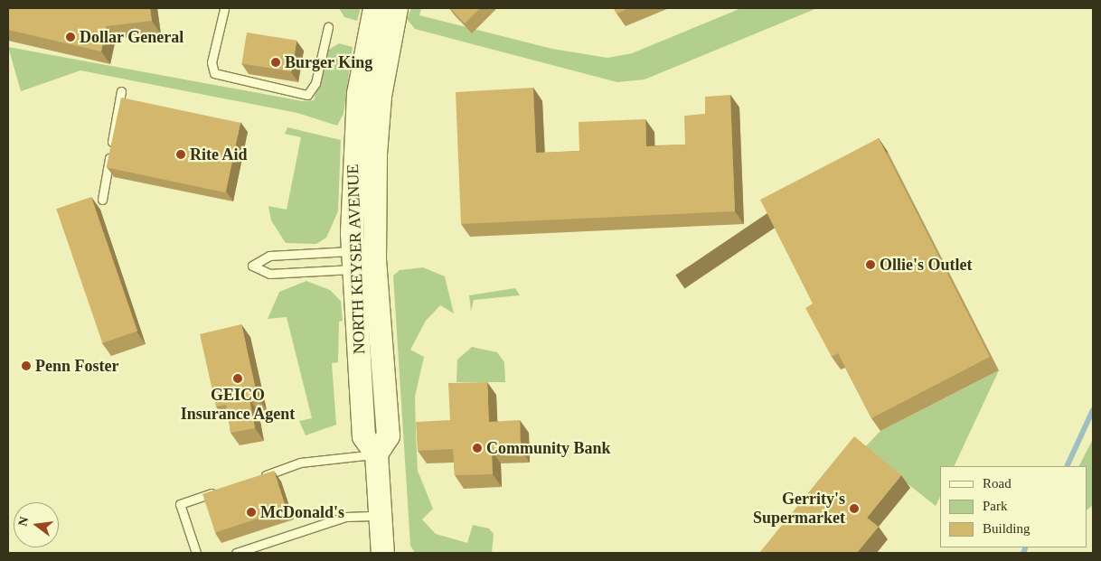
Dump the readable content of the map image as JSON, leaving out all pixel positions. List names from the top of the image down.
{
  "streets": {
    "main road": ["NORTH KEYSER AVENUE"]
  },
  "places": [
    "Dollar General",
    "Burger King",
    "Rite Aid",
    "Ollie's Outlet",
    "Penn Foster",
    "GEICO Insurance Agent",
    "Community Bank",
    "Gerrity's Supermarket",
    "McDonald's"
  ],
  "legend": ["Road", "Park", "Building"],
  "north": "left"
}
